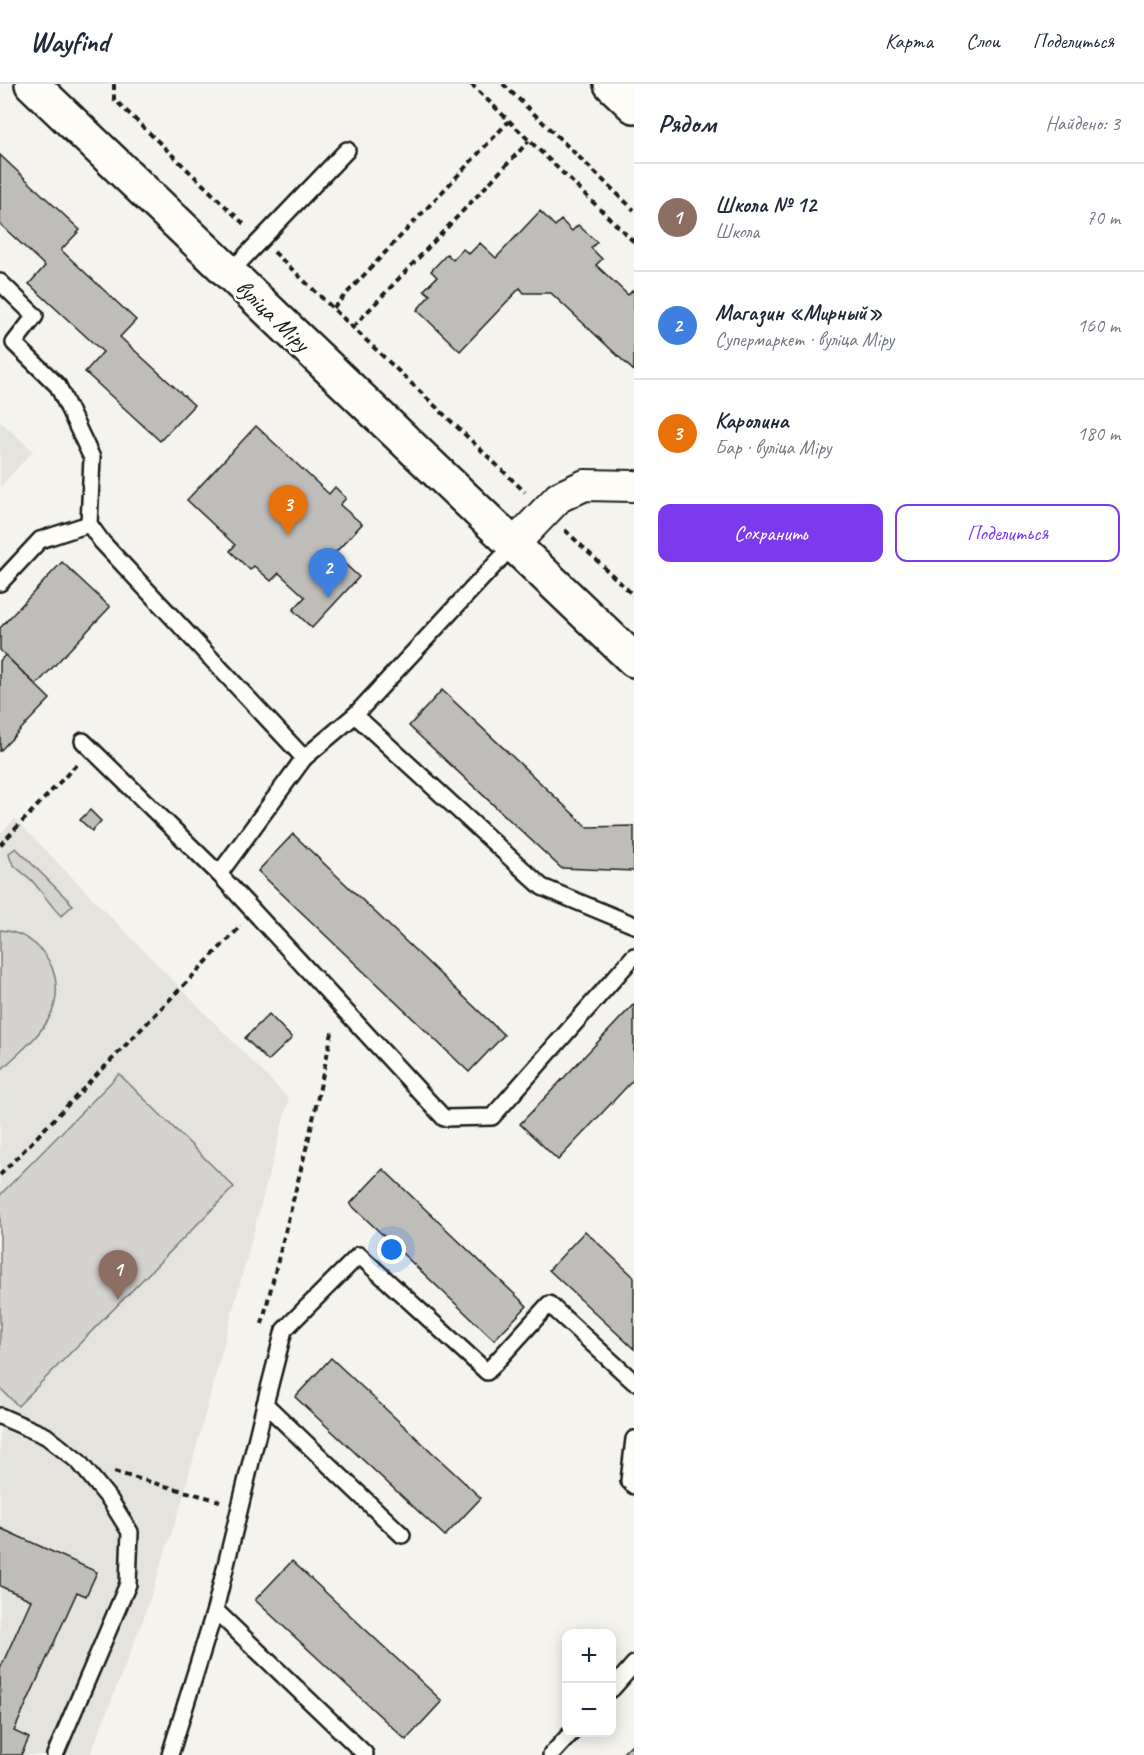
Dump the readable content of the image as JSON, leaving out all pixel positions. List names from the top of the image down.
{
  "streets": {
    "street": ["вуліца Міру"]
  },
  "page": {
    "header": "Wayfind",
    "nav": ["Карта", "Слои", "Поделиться"],
    "heading": ["Рядом", "Найдено: 3"],
    "list": [
      {
        "mark": "1",
        "name": "Школа № 12",
        "note": "Школа",
        "value": "70 m"
      },
      {
        "mark": "2",
        "name": "Магазин «Мирный»",
        "note": "Супермаркет · вуліца Міру",
        "value": "160 m"
      },
      {
        "mark": "3",
        "name": "Каролина",
        "note": "Бар · вуліца Міру",
        "value": "180 m"
      }
    ],
    "pins": ["3", "2", "1"],
    "buttons": ["Сохранить", "Поделиться"],
    "map_buttons": ["+", "−"]
  }
}
